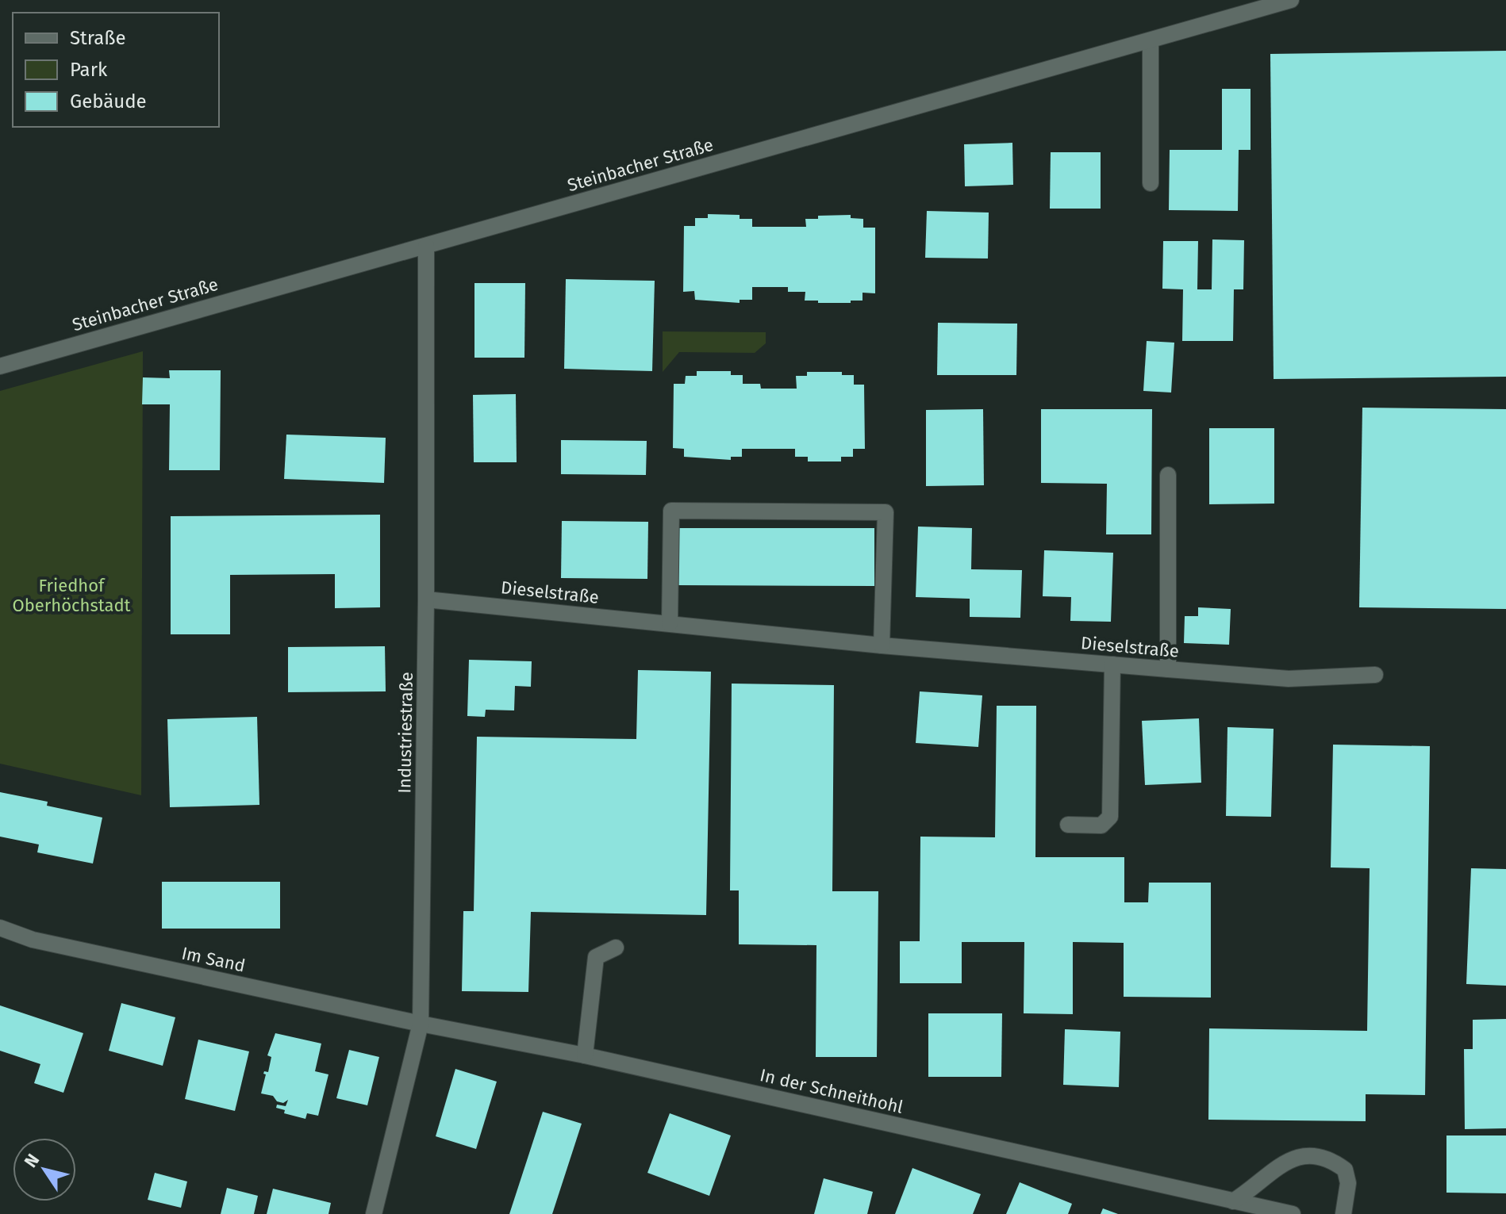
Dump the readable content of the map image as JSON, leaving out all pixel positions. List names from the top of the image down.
{
  "streets": {
    "street": [
      "Steinbacher Straße",
      "Dieselstraße",
      "Industriestraße",
      "Im Sand",
      "In der Schneithohl"
    ]
  },
  "crossings": [
    ["Steinbacher Straße", "Industriestraße"],
    ["Dieselstraße", "Industriestraße"],
    ["Industriestraße", "Im Sand"],
    ["Industriestraße", "In der Schneithohl"],
    ["Im Sand", "In der Schneithohl"]
  ],
  "parks": ["Friedhof Oberhöchstadt"],
  "legend": ["Straße", "Park", "Gebäude"],
  "north": "top left"
}
